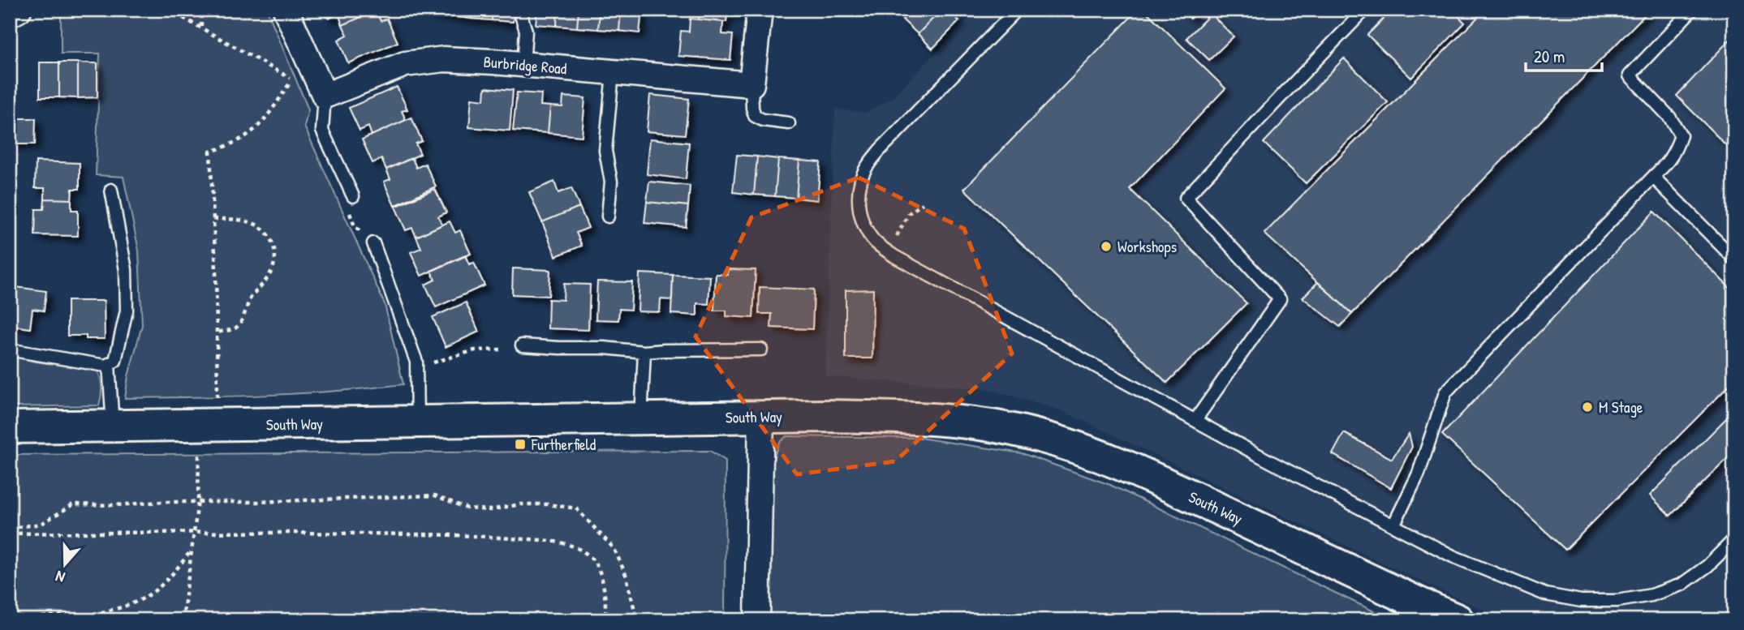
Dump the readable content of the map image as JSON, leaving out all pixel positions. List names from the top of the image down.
{
  "streets": {
    "street": ["Burbridge Road", "South Way"]
  },
  "places": {
    "other": ["Workshops", "M Stage"],
    "transit": ["Furtherfield"]
  },
  "scale_bar": "20 m",
  "north": "bottom"
}
